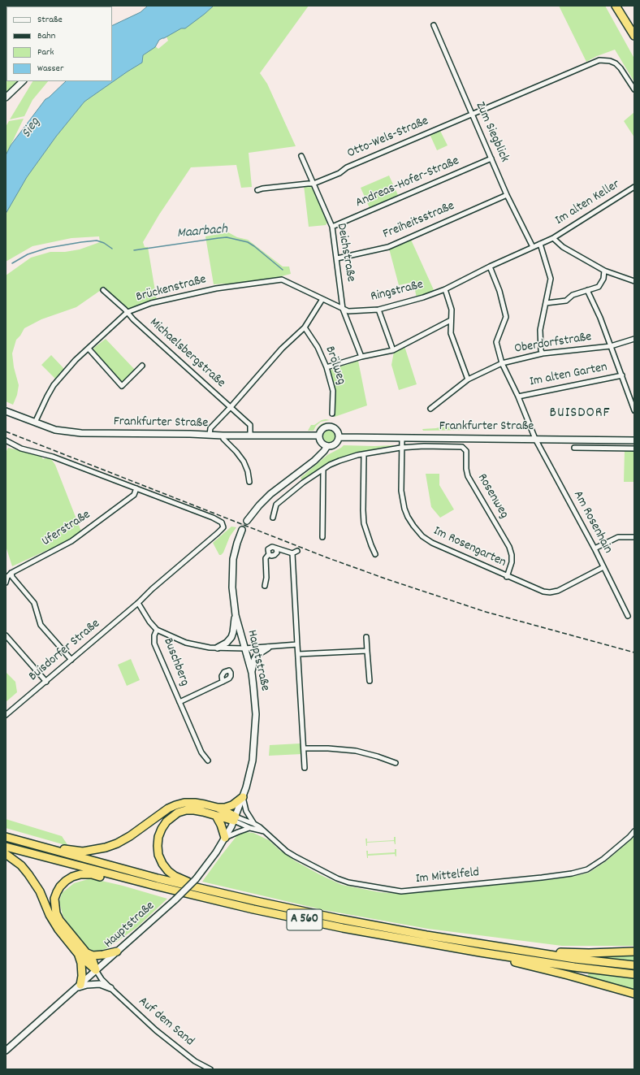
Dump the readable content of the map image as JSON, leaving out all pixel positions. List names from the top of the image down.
{
  "streets": {
    "highway": ["A 560"],
    "main road": ["Frankfurter Straße", "Hauptstraße"],
    "street": [
      "Zum Siegblick",
      "Otto-Wels-Straße",
      "Andreas-Hofer-Straße",
      "Im alten Keller",
      "Freiheitsstraße",
      "Deichstraße",
      "Brückenstraße",
      "Ringstraße",
      "Oberdorfstraße",
      "Michaelsbergstraße",
      "Brölweg",
      "Im alten Garten",
      "Rosenweg",
      "Am Rosenhain",
      "Uferstraße",
      "Im Rosengarten",
      "Buisdorfer Straße",
      "Buschberg",
      "Im Mittelfeld",
      "Auf dem Sand"
    ]
  },
  "crossings": [
    ["Zum Siegblick", "Otto-Wels-Straße"],
    ["Zum Siegblick", "Andreas-Hofer-Straße"],
    ["Zum Siegblick", "Freiheitsstraße"],
    ["Zum Siegblick", "Ringstraße"],
    ["Otto-Wels-Straße", "Deichstraße"],
    ["Andreas-Hofer-Straße", "Deichstraße"],
    ["Im alten Keller", "Ringstraße"],
    ["Freiheitsstraße", "Deichstraße"],
    ["Deichstraße", "Ringstraße"],
    ["Brückenstraße", "Ringstraße"],
    ["Brückenstraße", "Michaelsbergstraße"],
    ["Brückenstraße", "Frankfurter Straße"],
    ["Ringstraße", "Am Rosenhain"],
    ["Oberdorfstraße", "Am Rosenhain"],
    ["Michaelsbergstraße", "Frankfurter Straße"],
    ["Im alten Garten", "Am Rosenhain"],
    ["Frankfurter Straße", "Am Rosenhain"],
    ["Frankfurter Straße", "Im Rosengarten"],
    ["Rosenweg", "Im Rosengarten"],
    ["Am Rosenhain", "Im Rosengarten"],
    ["Uferstraße", "Buisdorfer Straße"],
    ["Hauptstraße", "Im Mittelfeld"],
    ["Hauptstraße", "Auf dem Sand"]
  ],
  "districts": ["BUISDORF"],
  "water": ["Sieg", "Maarbach"],
  "legend": [
    "Straße",
    "Bahn",
    "Park",
    "Wasser"
  ]
}
